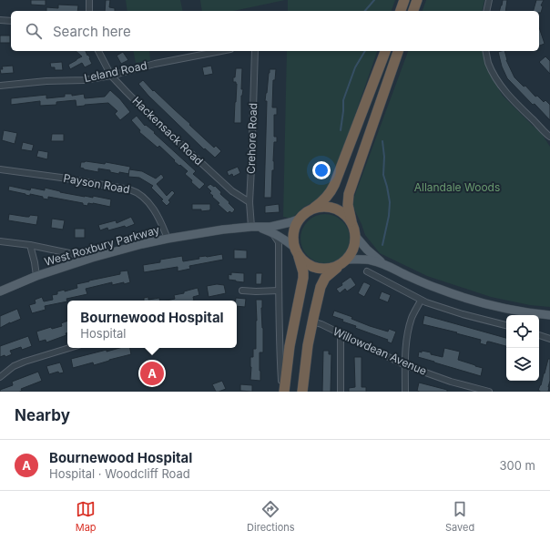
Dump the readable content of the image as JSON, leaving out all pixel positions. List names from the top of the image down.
{
  "streets": {
    "main road": ["West Roxbury Parkway"],
    "street": [
      "Leland Road",
      "Hackensack Road",
      "Crehore Road",
      "Payson Road",
      "Willowdean Avenue"
    ]
  },
  "crossings": [
    ["Leland Road", "Hackensack Road"],
    ["Hackensack Road", "Crehore Road"],
    ["Crehore Road", "West Roxbury Parkway"],
    ["Payson Road", "West Roxbury Parkway"]
  ],
  "parks": ["Allandale Woods"],
  "page": {
    "search": "Search here",
    "popup": ["Bournewood Hospital", "Hospital"],
    "pins": "A",
    "heading": "Nearby",
    "list": [
      {
        "mark": "A",
        "name": "Bournewood Hospital",
        "note": "Hospital · Woodcliff Road",
        "value": "300 m"
      }
    ],
    "nav": ["Map", "Directions", "Saved"]
  }
}
